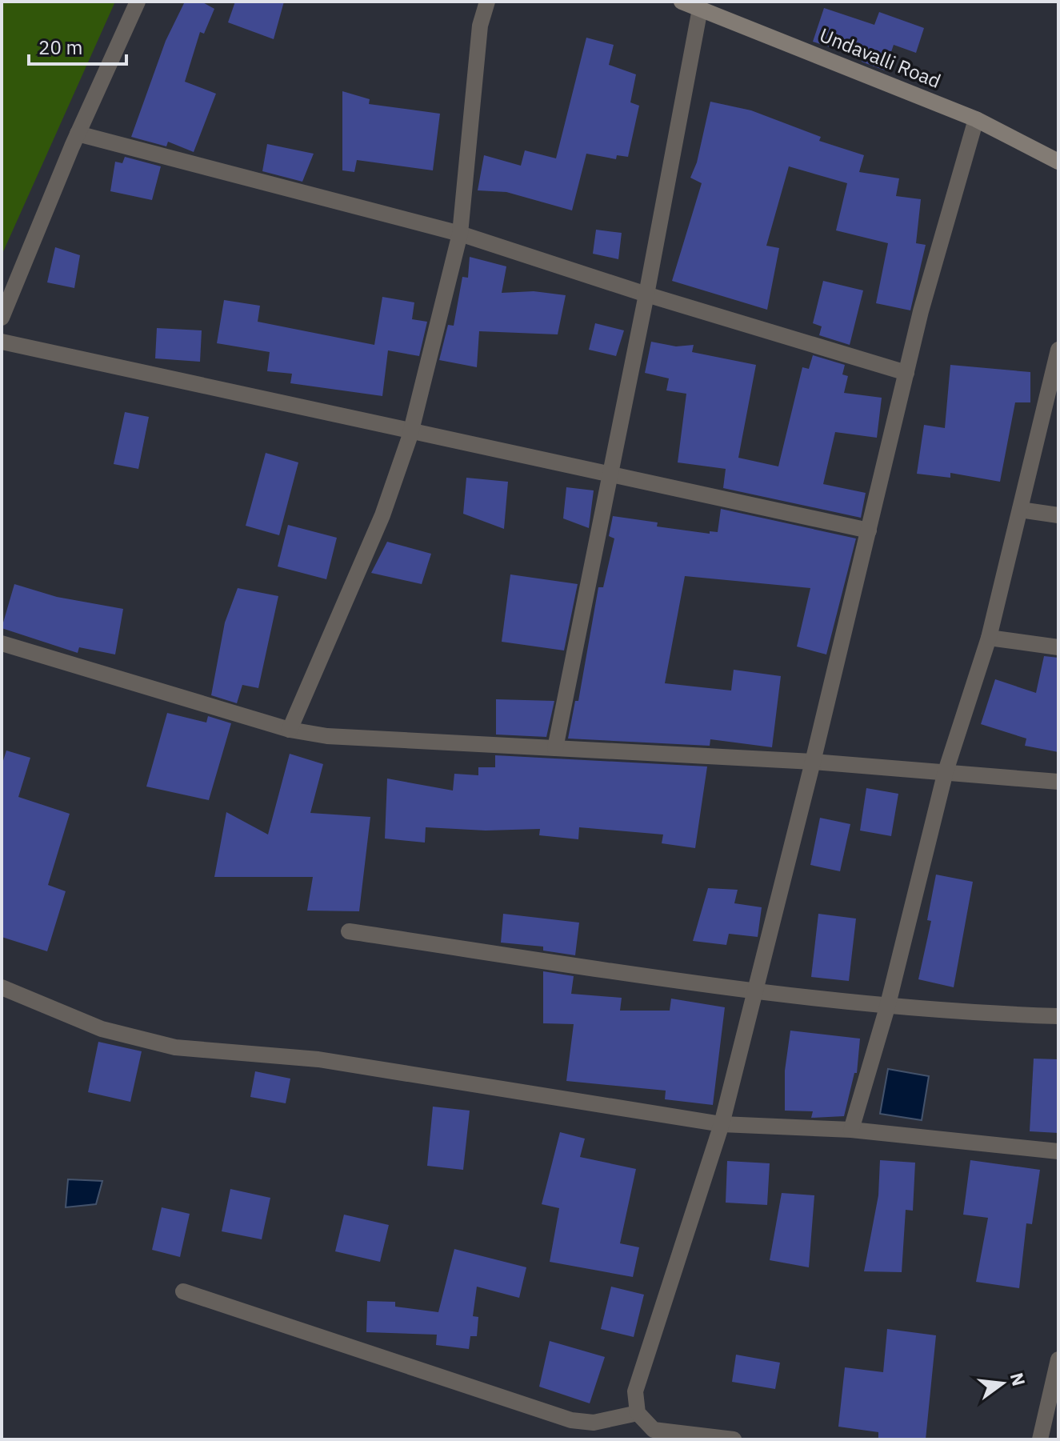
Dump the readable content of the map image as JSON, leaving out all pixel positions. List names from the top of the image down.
{
  "streets": {
    "main road": ["Undavalli Road"]
  },
  "scale_bar": "20 m",
  "north": "right"
}
